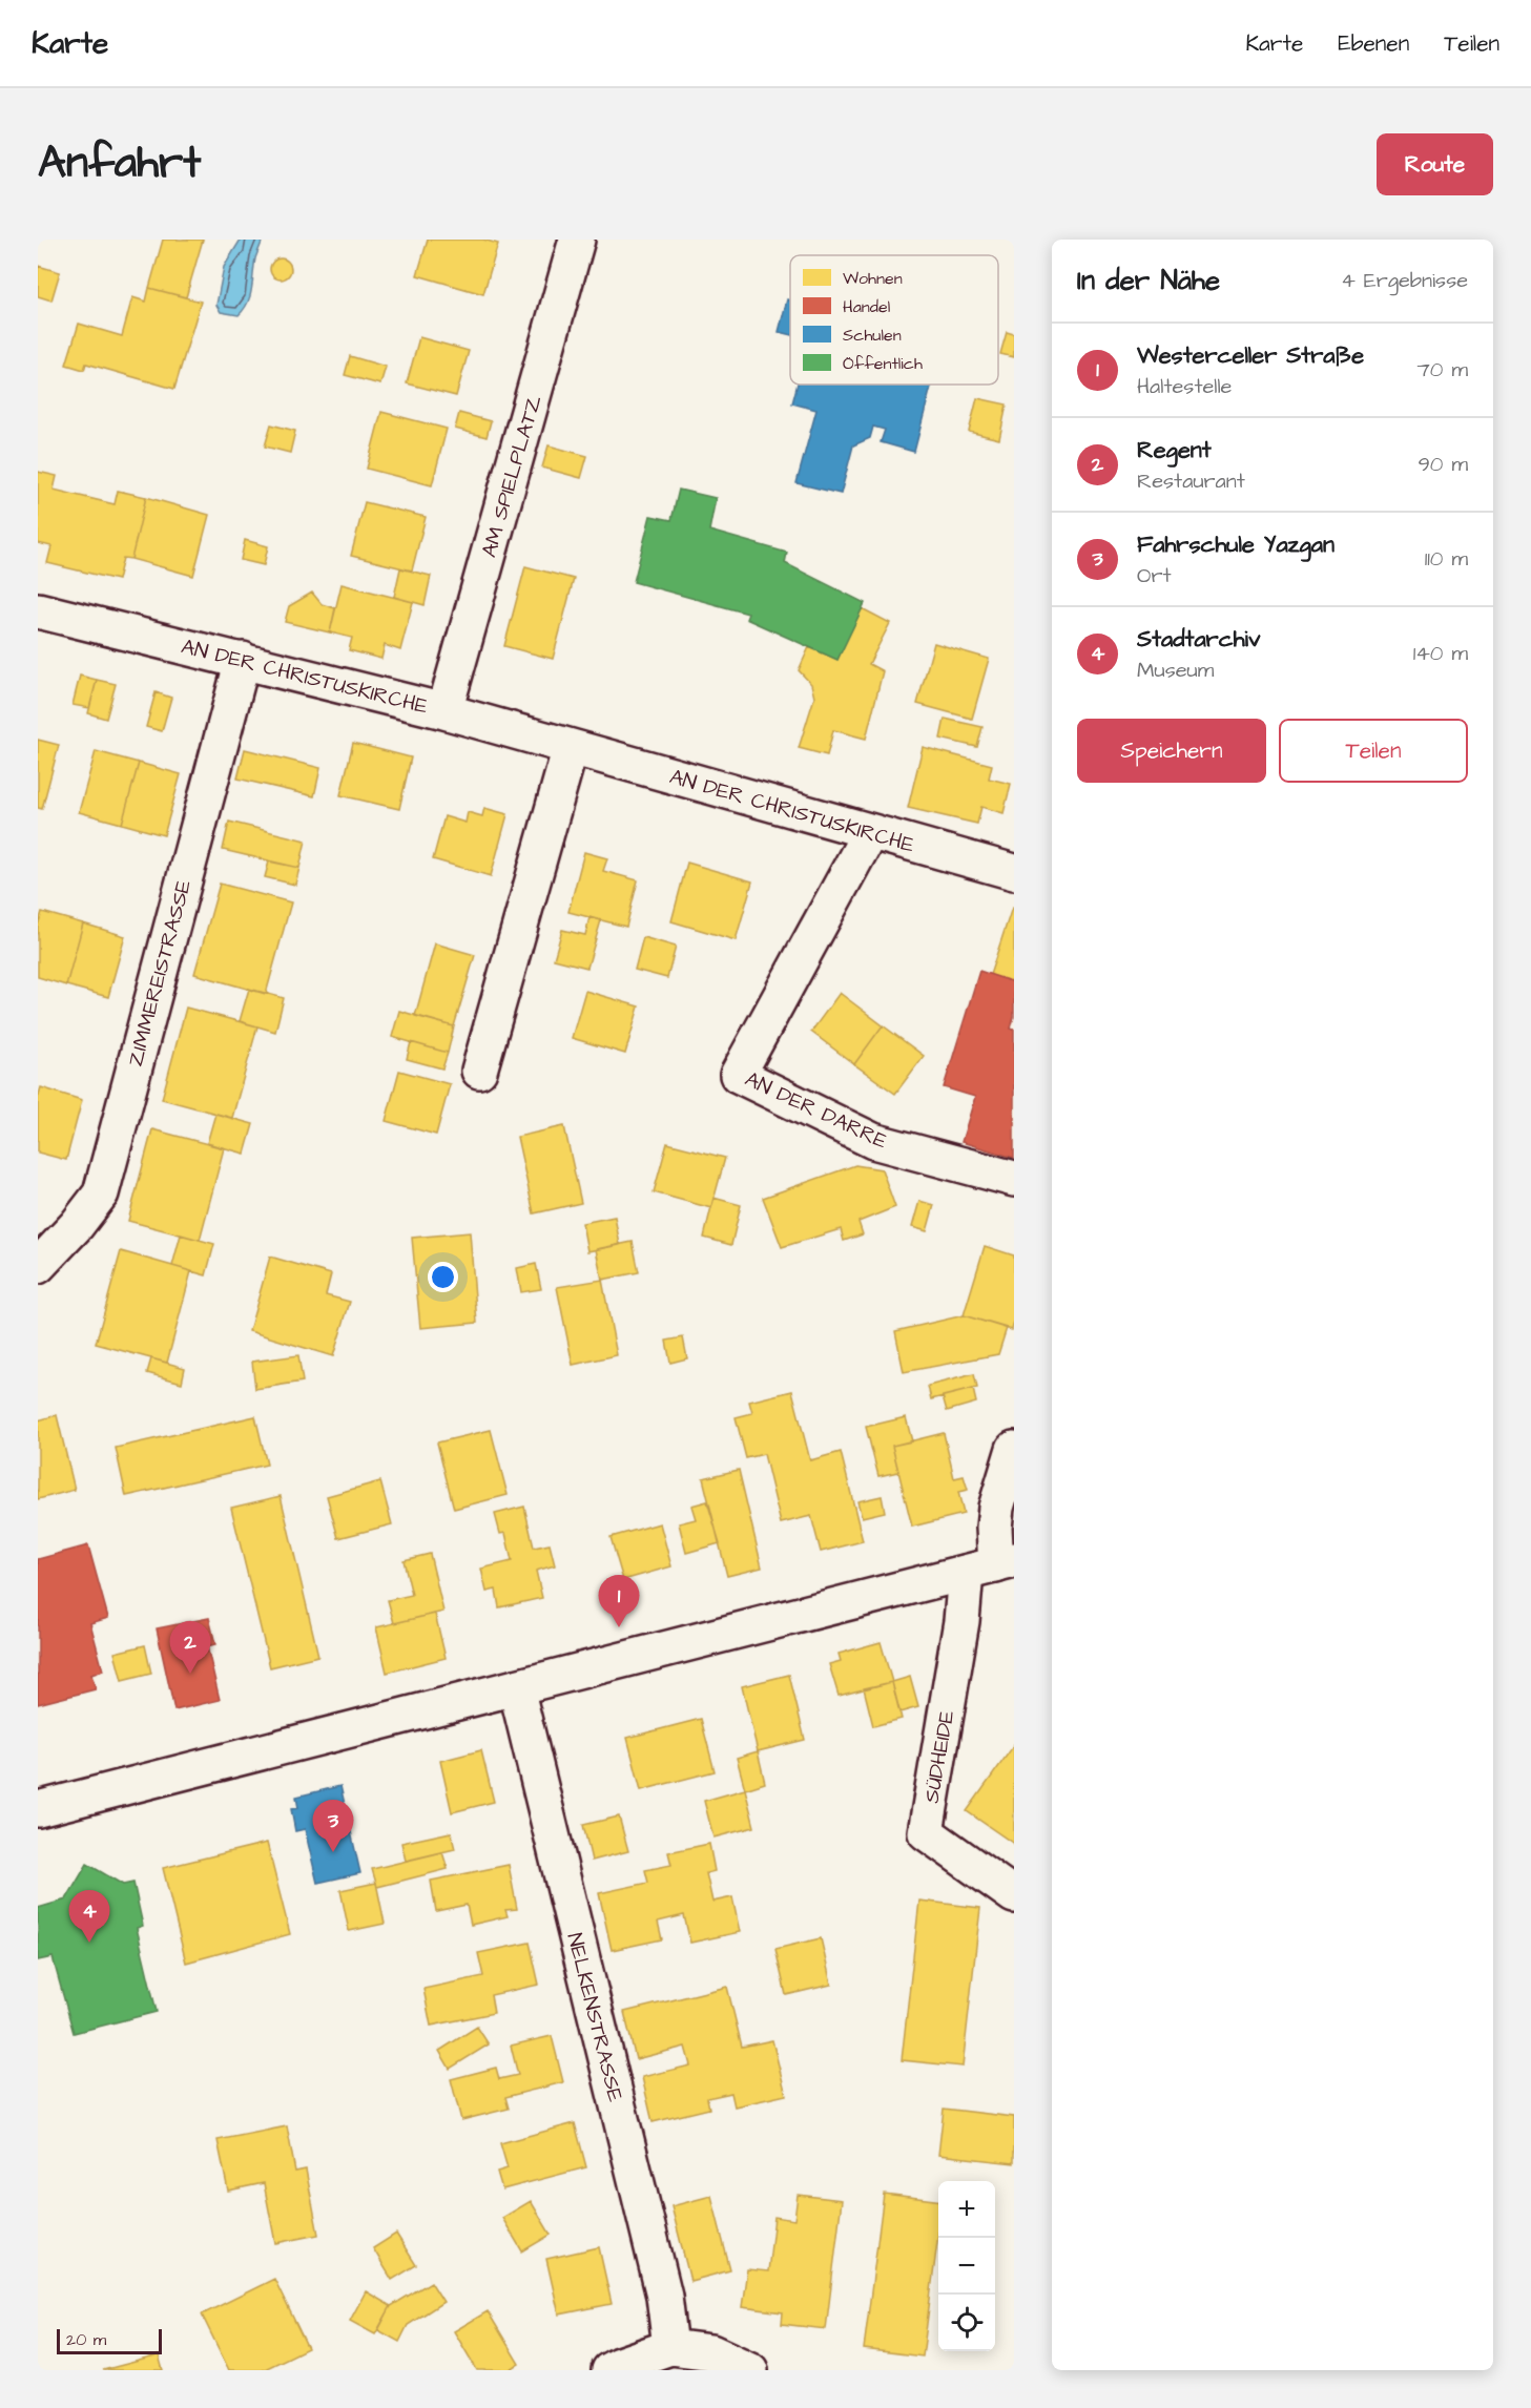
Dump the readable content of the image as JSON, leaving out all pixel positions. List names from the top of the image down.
{
  "streets": {
    "street": [
      "AM SPIELPLATZ",
      "AN DER CHRISTUSKIRCHE",
      "ZIMMEREISTRASSE",
      "AN DER DARRE",
      "SÜDHEIDE",
      "NELKENSTRASSE"
    ]
  },
  "crossings": [
    ["AM SPIELPLATZ", "AN DER CHRISTUSKIRCHE"],
    ["AN DER CHRISTUSKIRCHE", "ZIMMEREISTRASSE"],
    ["AN DER CHRISTUSKIRCHE", "AN DER DARRE"]
  ],
  "legend": [
    "Wohnen",
    "Handel",
    "Schulen",
    "Öffentlich"
  ],
  "scale_bar": "20 m",
  "page": {
    "header": "Karte",
    "nav": ["Karte", "Ebenen", "Teilen"],
    "title": "Anfahrt",
    "buttons": [
      "Route",
      ["Speichern", "Teilen"]
    ],
    "heading": ["In der Nähe", "4 Ergebnisse"],
    "list": [
      {
        "mark": "1",
        "name": "Westerceller Straße",
        "note": "Haltestelle",
        "value": "70 m"
      },
      {
        "mark": "2",
        "name": "Regent",
        "note": "Restaurant",
        "value": "90 m"
      },
      {
        "mark": "3",
        "name": "Fahrschule Yazgan",
        "note": "Ort",
        "value": "110 m"
      },
      {
        "mark": "4",
        "name": "Stadtarchiv",
        "note": "Museum",
        "value": "140 m"
      }
    ],
    "pins": [
      "1",
      "2",
      "3",
      "4"
    ],
    "map_buttons": ["+", "−"],
    "scale": "20 m"
  }
}
